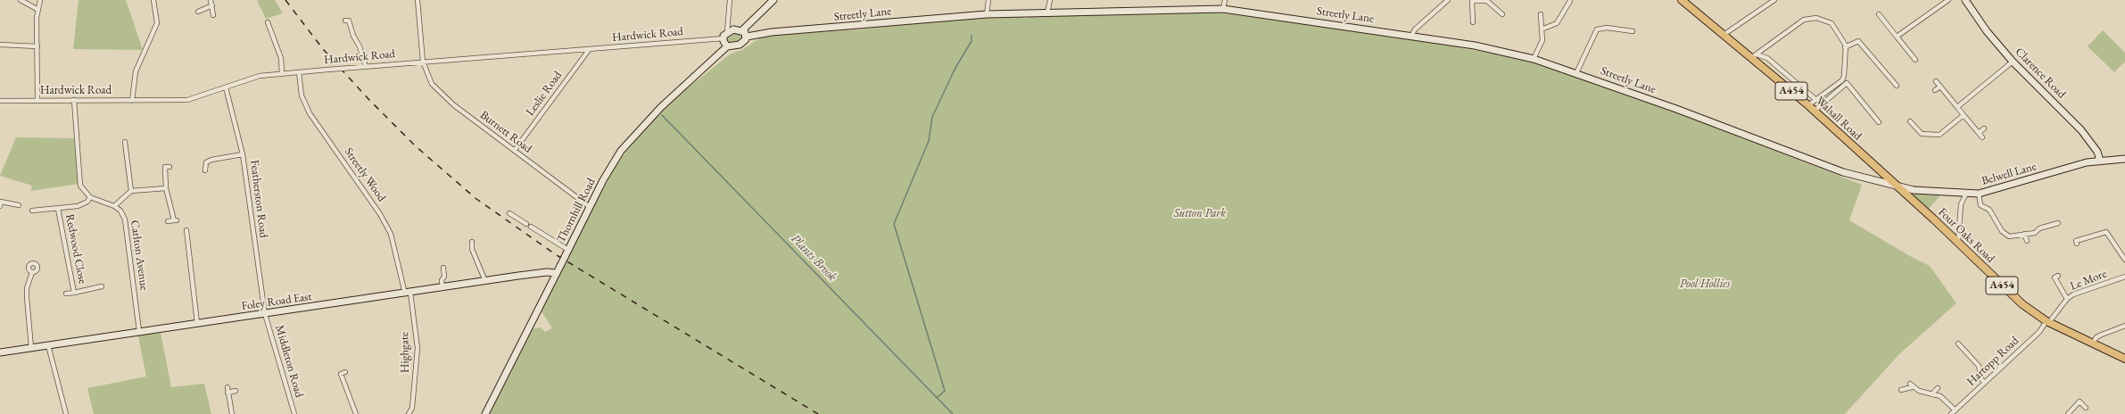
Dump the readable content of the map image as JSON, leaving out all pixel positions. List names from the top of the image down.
{
  "streets": {
    "main road": [
      "Streetly Lane",
      "Clarence Road",
      "A454",
      "Walsall Road",
      "Belwell Lane",
      "Thornhill Road",
      "Four Oaks Road",
      "Foley Road East"
    ],
    "street": [
      "Hardwick Road",
      "Leslie Road",
      "Burnett Road",
      "Streetly Wood",
      "Featherston Road",
      "Redwood Close",
      "Carlton Avenue",
      "Le More",
      "Highgate",
      "Middleton Road",
      "Hartopp Road"
    ]
  },
  "crossings": [
    ["Streetly Lane", "Hardwick Road"],
    ["Streetly Lane", "Walsall Road"],
    ["Streetly Lane", "Thornhill Road"],
    ["Hardwick Road", "Leslie Road"],
    ["Hardwick Road", "Burnett Road"],
    ["Hardwick Road", "Streetly Wood"],
    ["Hardwick Road", "Featherston Road"],
    ["Hardwick Road", "Thornhill Road"],
    ["Clarence Road", "Belwell Lane"],
    ["Leslie Road", "Burnett Road"],
    ["Walsall Road", "Belwell Lane"],
    ["Walsall Road", "Four Oaks Road"],
    ["Burnett Road", "Thornhill Road"],
    ["Belwell Lane", "Four Oaks Road"],
    ["Streetly Wood", "Foley Road East"],
    ["Streetly Wood", "Highgate"],
    ["Featherston Road", "Foley Road East"],
    ["Featherston Road", "Middleton Road"],
    ["Thornhill Road", "Foley Road East"],
    ["Four Oaks Road", "Le More"],
    ["Four Oaks Road", "Hartopp Road"],
    ["Carlton Avenue", "Foley Road East"],
    ["Le More", "Hartopp Road"],
    ["Foley Road East", "Highgate"],
    ["Foley Road East", "Middleton Road"]
  ],
  "water": ["Plants Brook"],
  "parks": ["Sutton Park", "Pool Hollies"]
}
